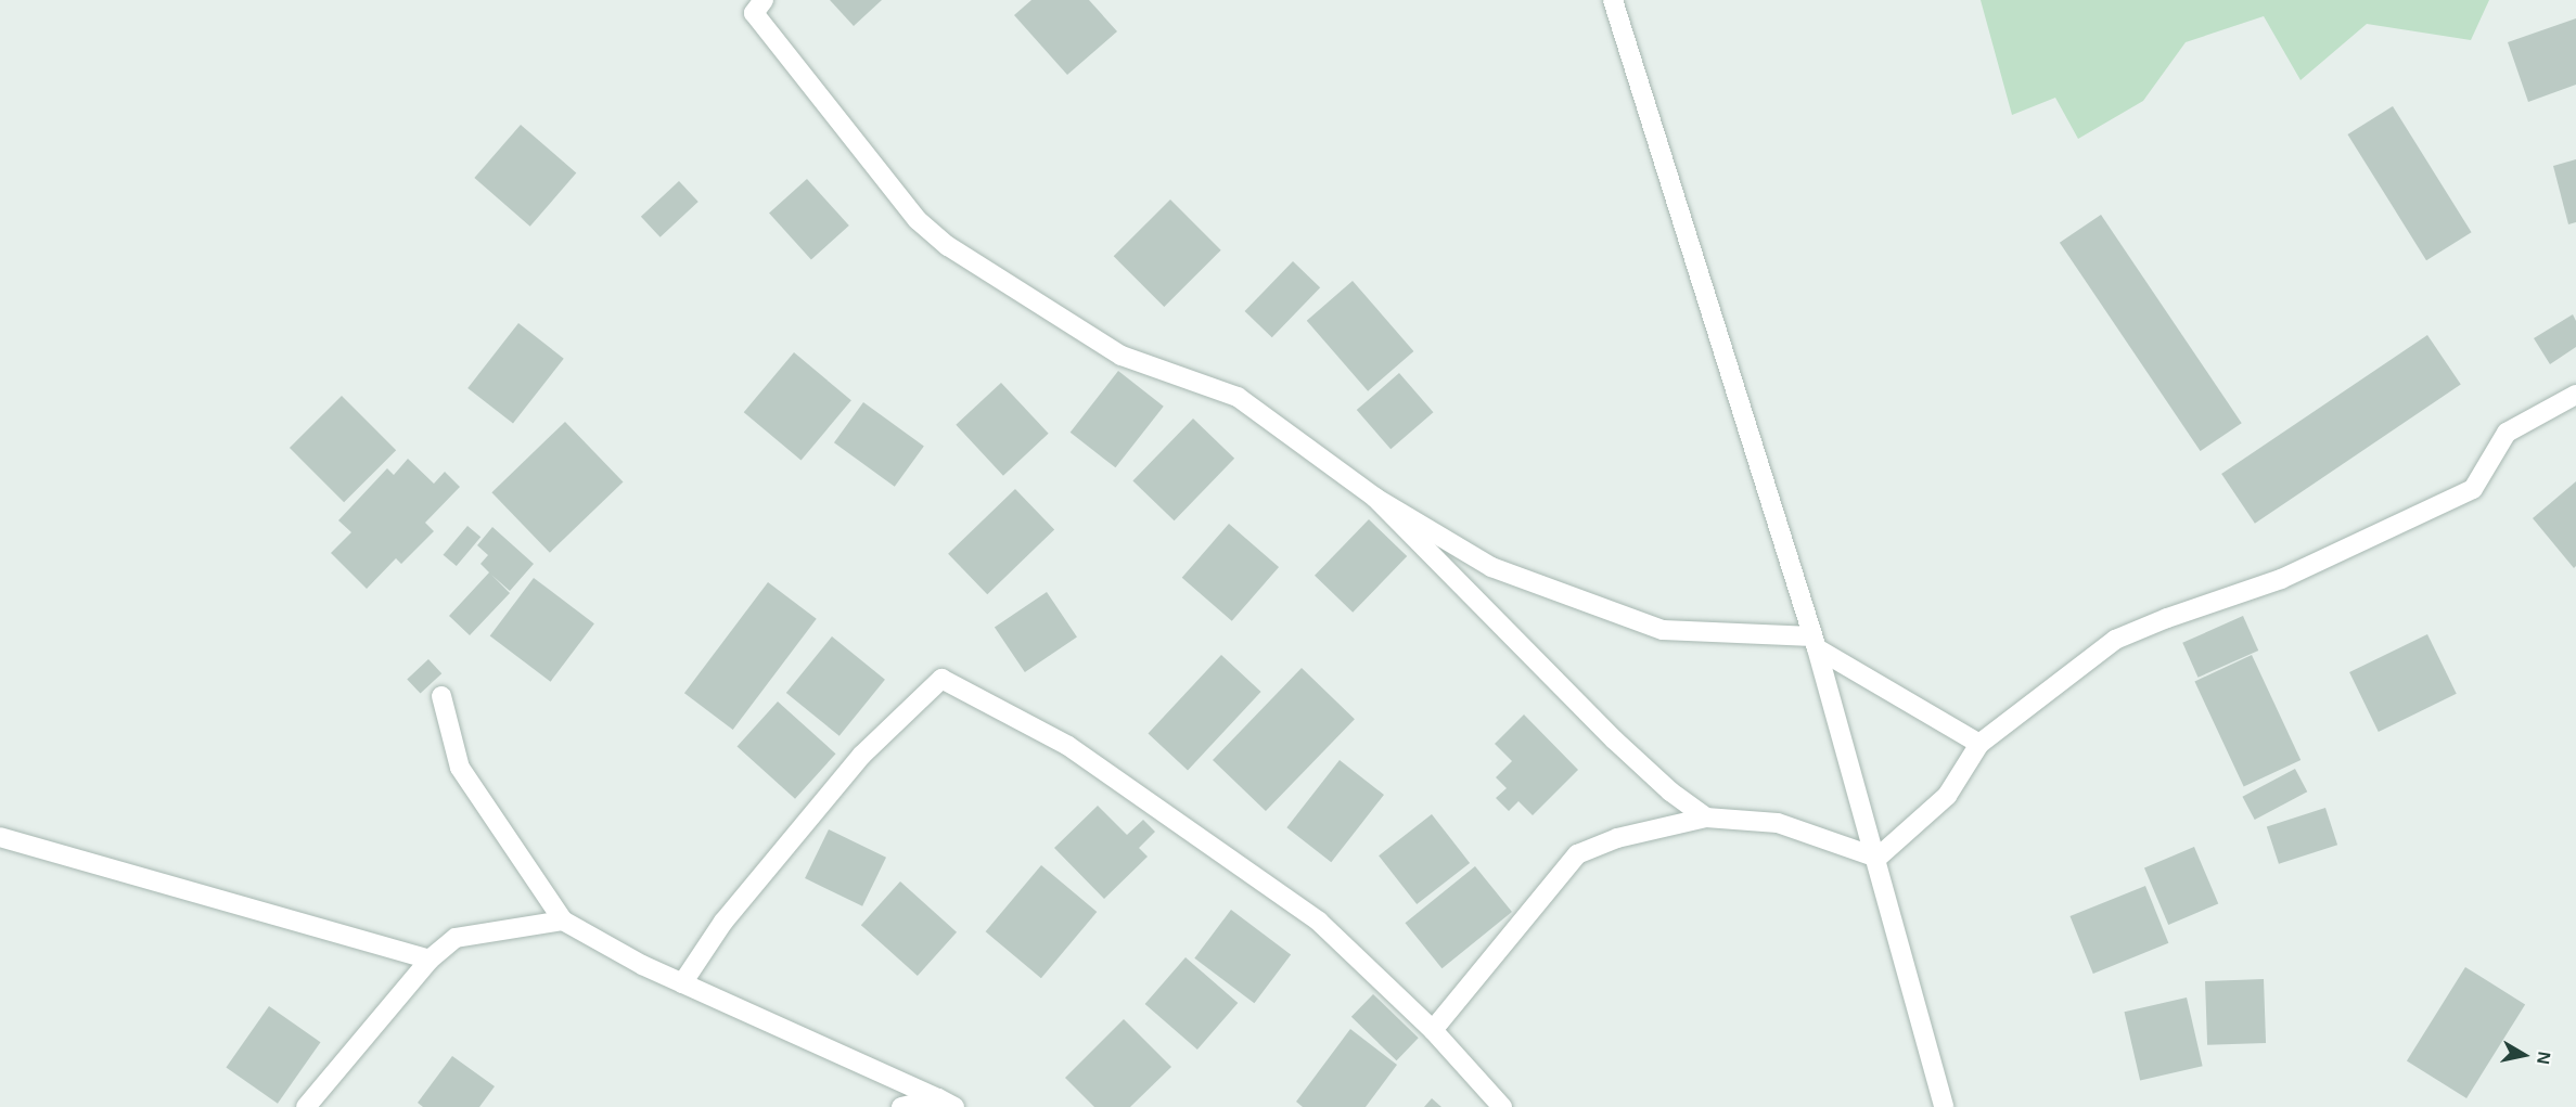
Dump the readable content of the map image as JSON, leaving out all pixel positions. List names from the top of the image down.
{
  "north": "right"
}
